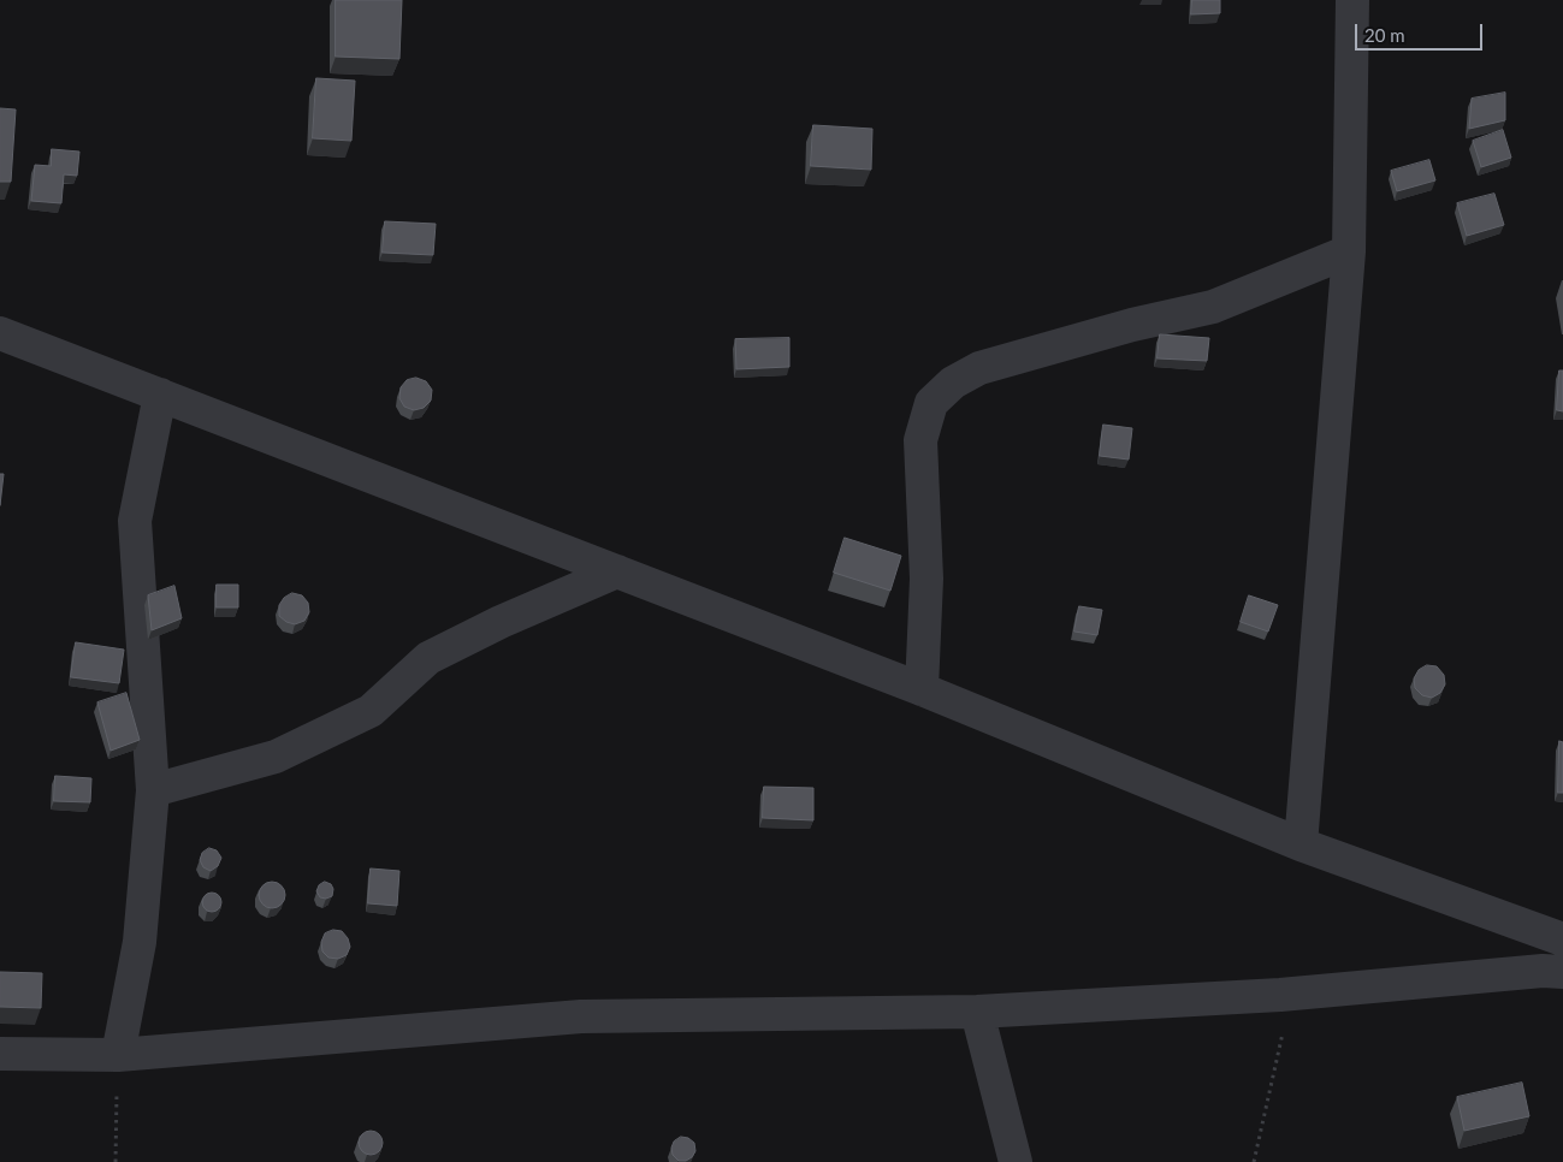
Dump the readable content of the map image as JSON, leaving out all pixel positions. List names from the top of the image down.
{
  "scale_bar": "20 m"
}
